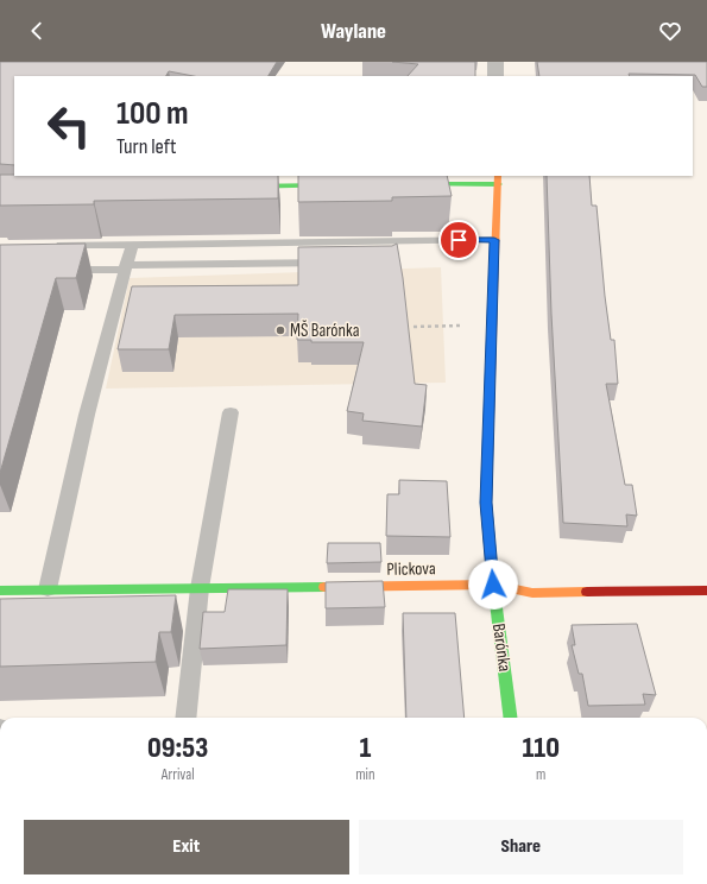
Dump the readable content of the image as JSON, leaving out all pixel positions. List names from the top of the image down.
{
  "streets": {
    "street": ["Plickova", "Barónka"]
  },
  "crossings": [
    ["Plickova", "Barónka"]
  ],
  "places": ["MŠ Barónka"],
  "page": {
    "header": "Waylane",
    "turn": ["100 m", "Turn left"],
    "eta": [
      "09:53",
      "Arrival",
      "1",
      "min",
      "110",
      "m"
    ],
    "buttons": ["Exit", "Share"]
  }
}
